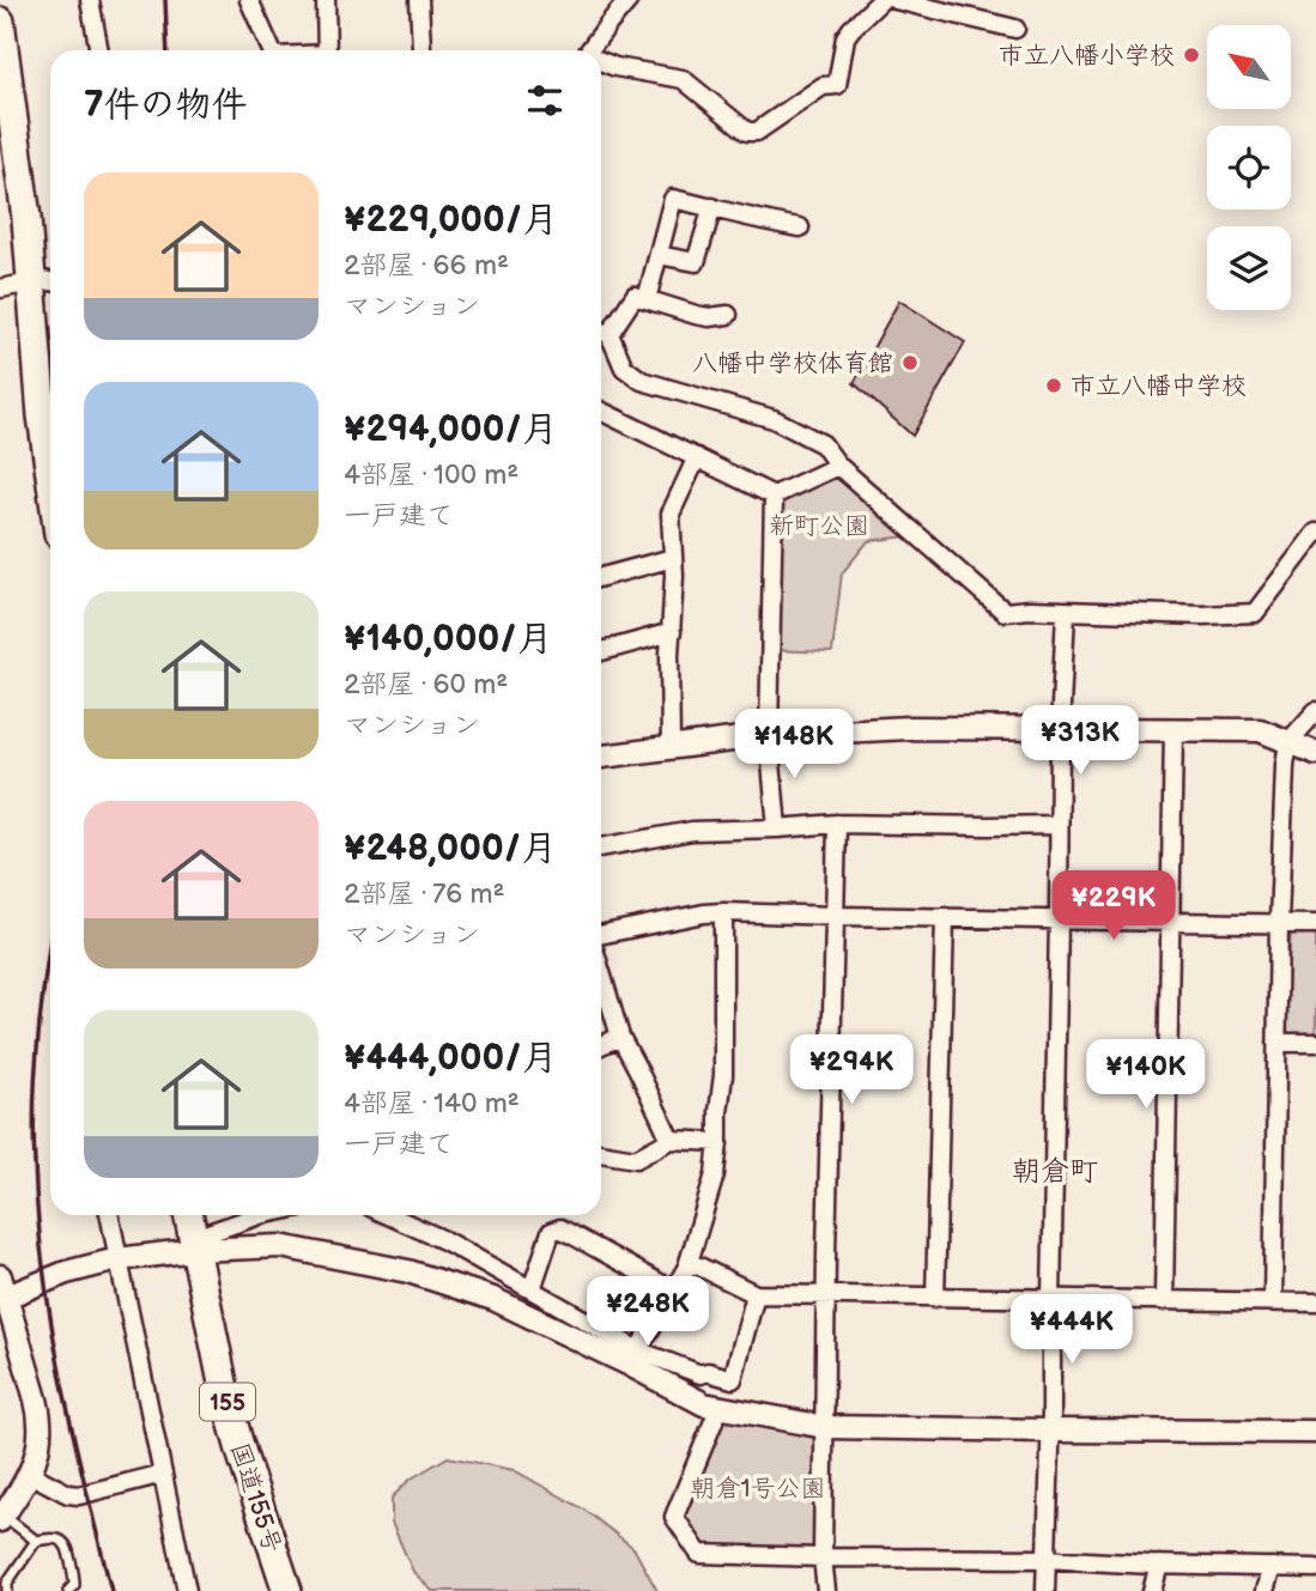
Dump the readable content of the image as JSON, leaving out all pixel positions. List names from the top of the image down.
{
  "streets": {
    "highway": ["155", "国道155号"]
  },
  "districts": ["朝倉町"],
  "parks": ["新町公園", "朝倉1号公園"],
  "places": ["市立八幡小学校", "八幡中学校体育館", "市立八幡中学校"],
  "north": "top left",
  "page": {
    "heading": "7件の物件",
    "list": [
      {
        "name": "¥229,000/月",
        "note": "2部屋 · 66 m² · マンション"
      },
      {
        "name": "¥294,000/月",
        "note": "4部屋 · 100 m² · 一戸建て"
      },
      {
        "name": "¥140,000/月",
        "note": "2部屋 · 60 m² · マンション"
      },
      {
        "name": "¥248,000/月",
        "note": "2部屋 · 76 m² · マンション"
      },
      {
        "name": "¥444,000/月",
        "note": "4部屋 · 140 m² · 一戸建て"
      }
    ],
    "price": [
      "¥313K",
      "¥148K",
      "¥229K",
      "¥294K",
      "¥140K",
      "¥248K",
      "¥444K"
    ]
  }
}
